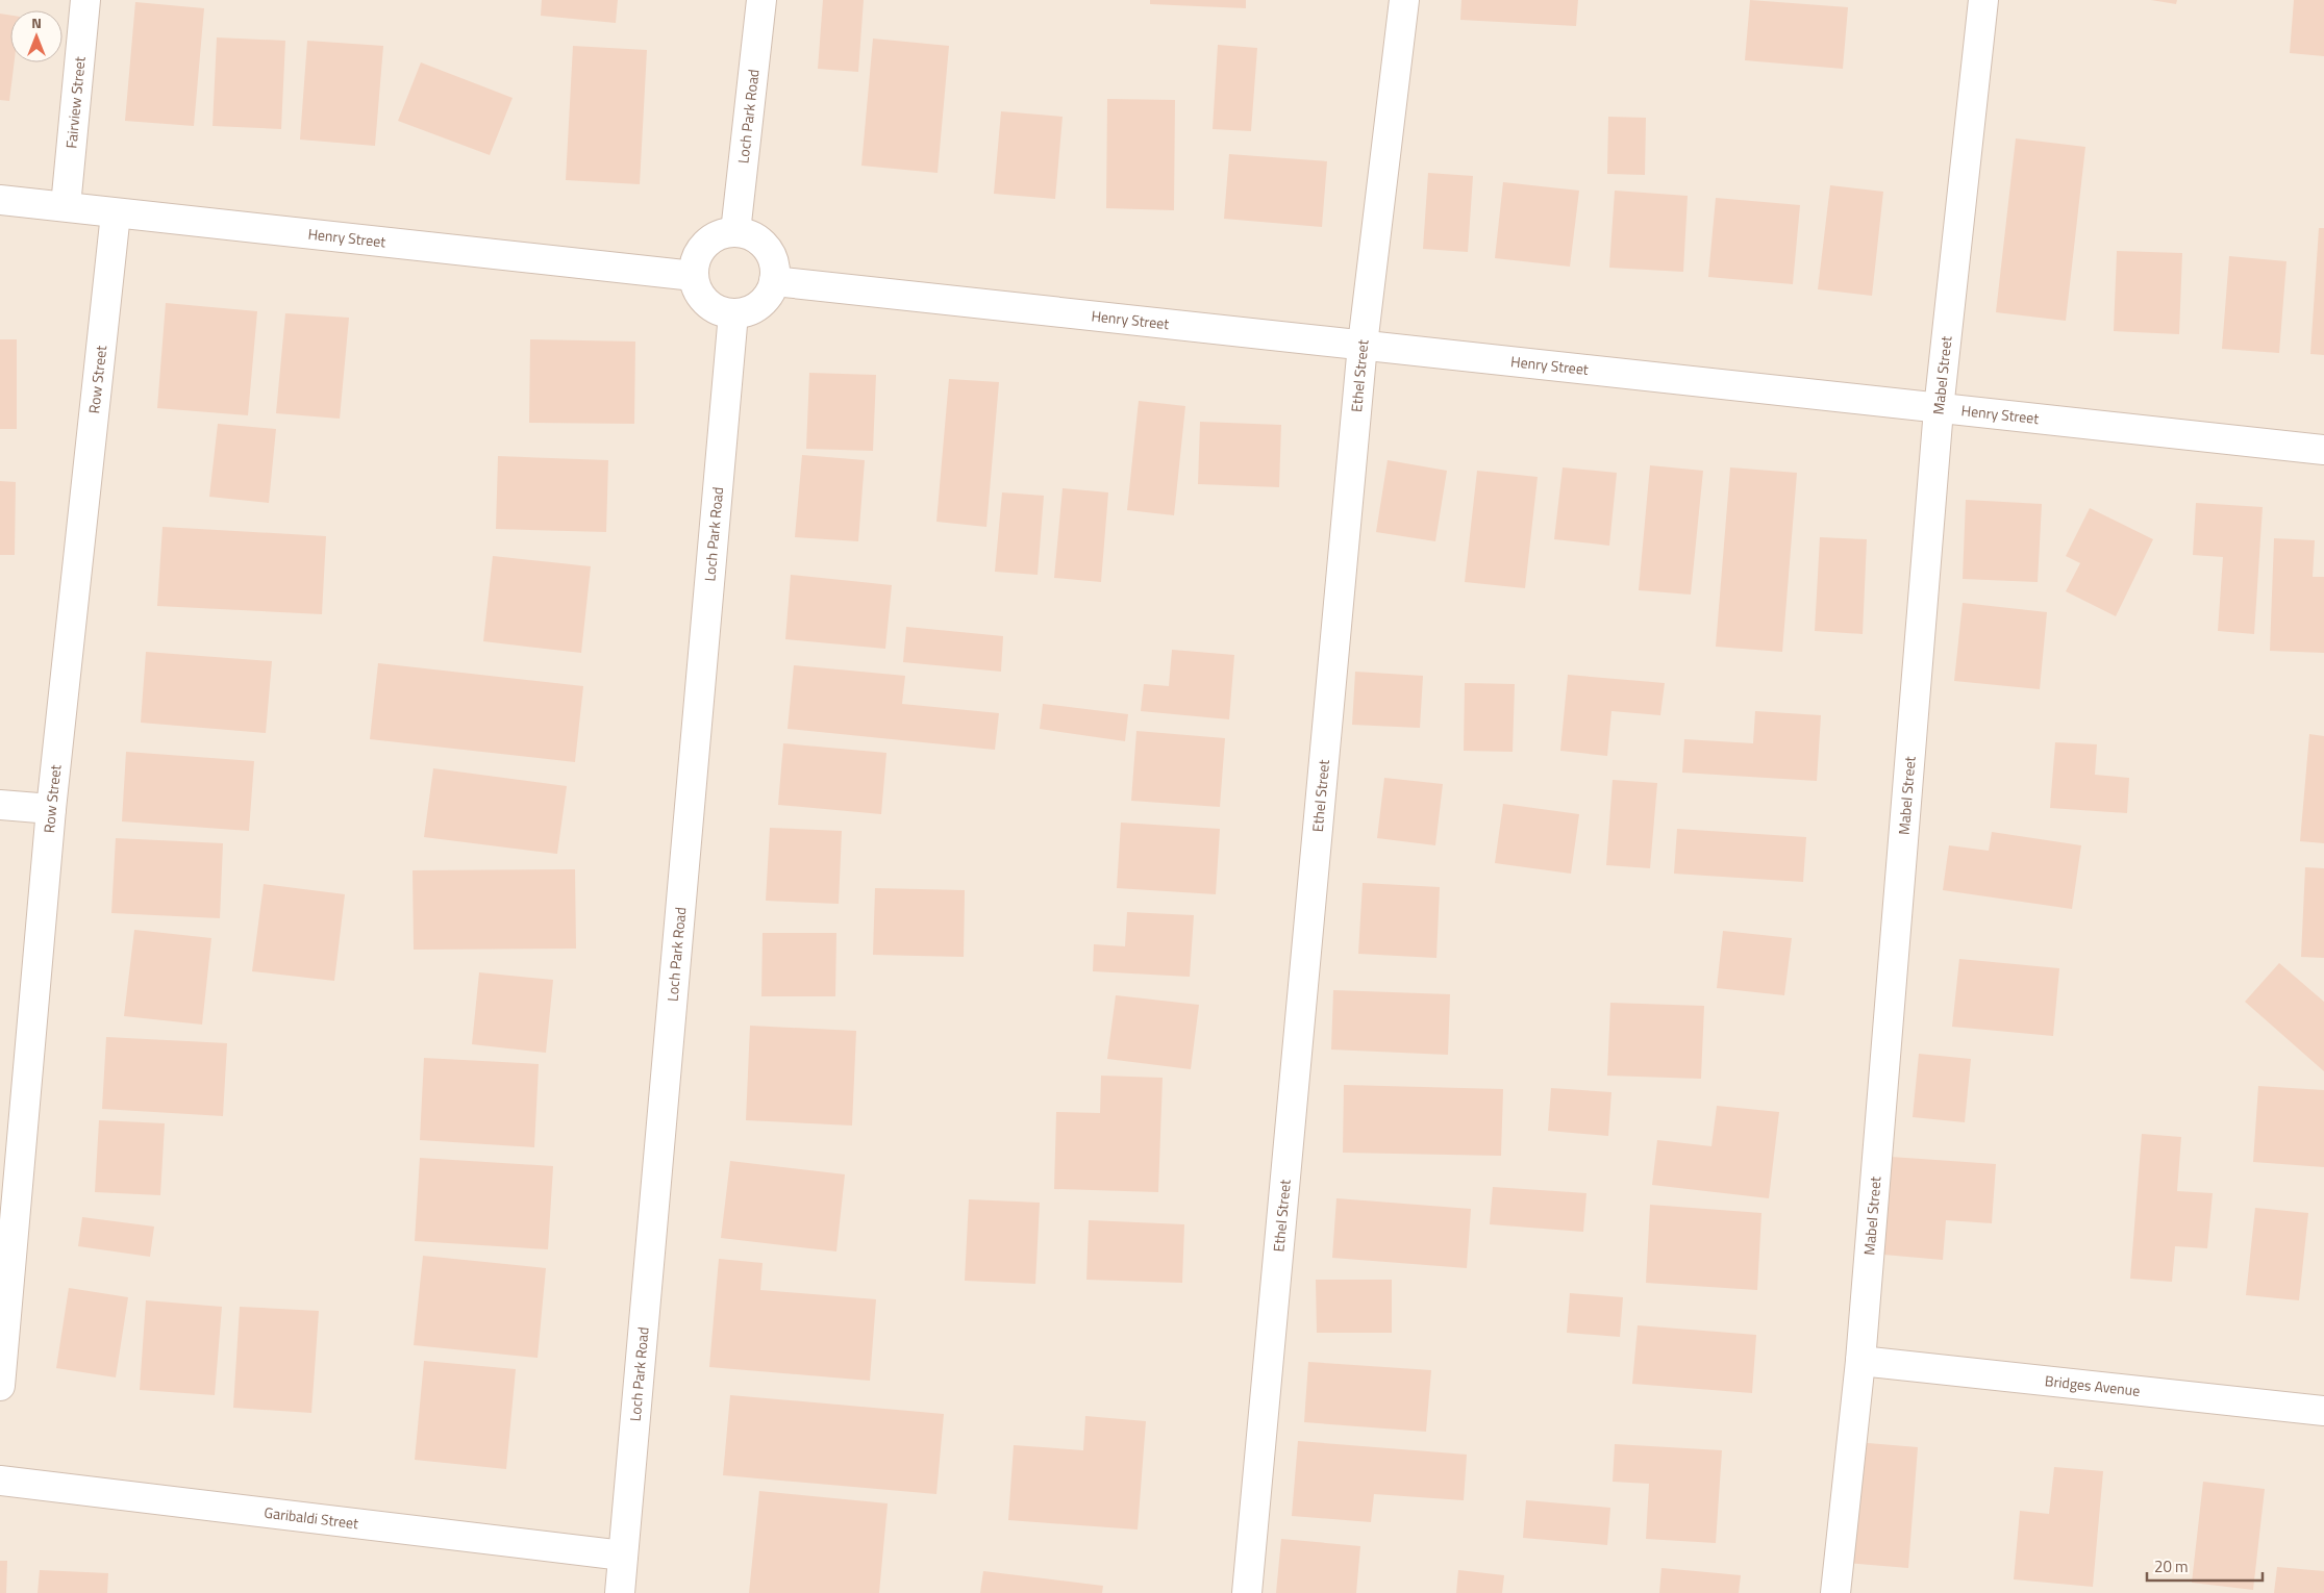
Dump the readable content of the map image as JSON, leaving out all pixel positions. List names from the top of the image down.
{
  "streets": {
    "street": [
      "Fairview Street",
      "Loch Park Road",
      "Henry Street",
      "Ethel Street",
      "Mabel Street",
      "Row Street",
      "Bridges Avenue",
      "Garibaldi Street"
    ]
  },
  "crossings": [
    ["Fairview Street", "Henry Street"],
    ["Loch Park Road", "Henry Street"],
    ["Loch Park Road", "Garibaldi Street"],
    ["Henry Street", "Ethel Street"],
    ["Henry Street", "Mabel Street"],
    ["Henry Street", "Row Street"],
    ["Mabel Street", "Bridges Avenue"]
  ],
  "scale_bar": "20 m",
  "north": "top"
}
